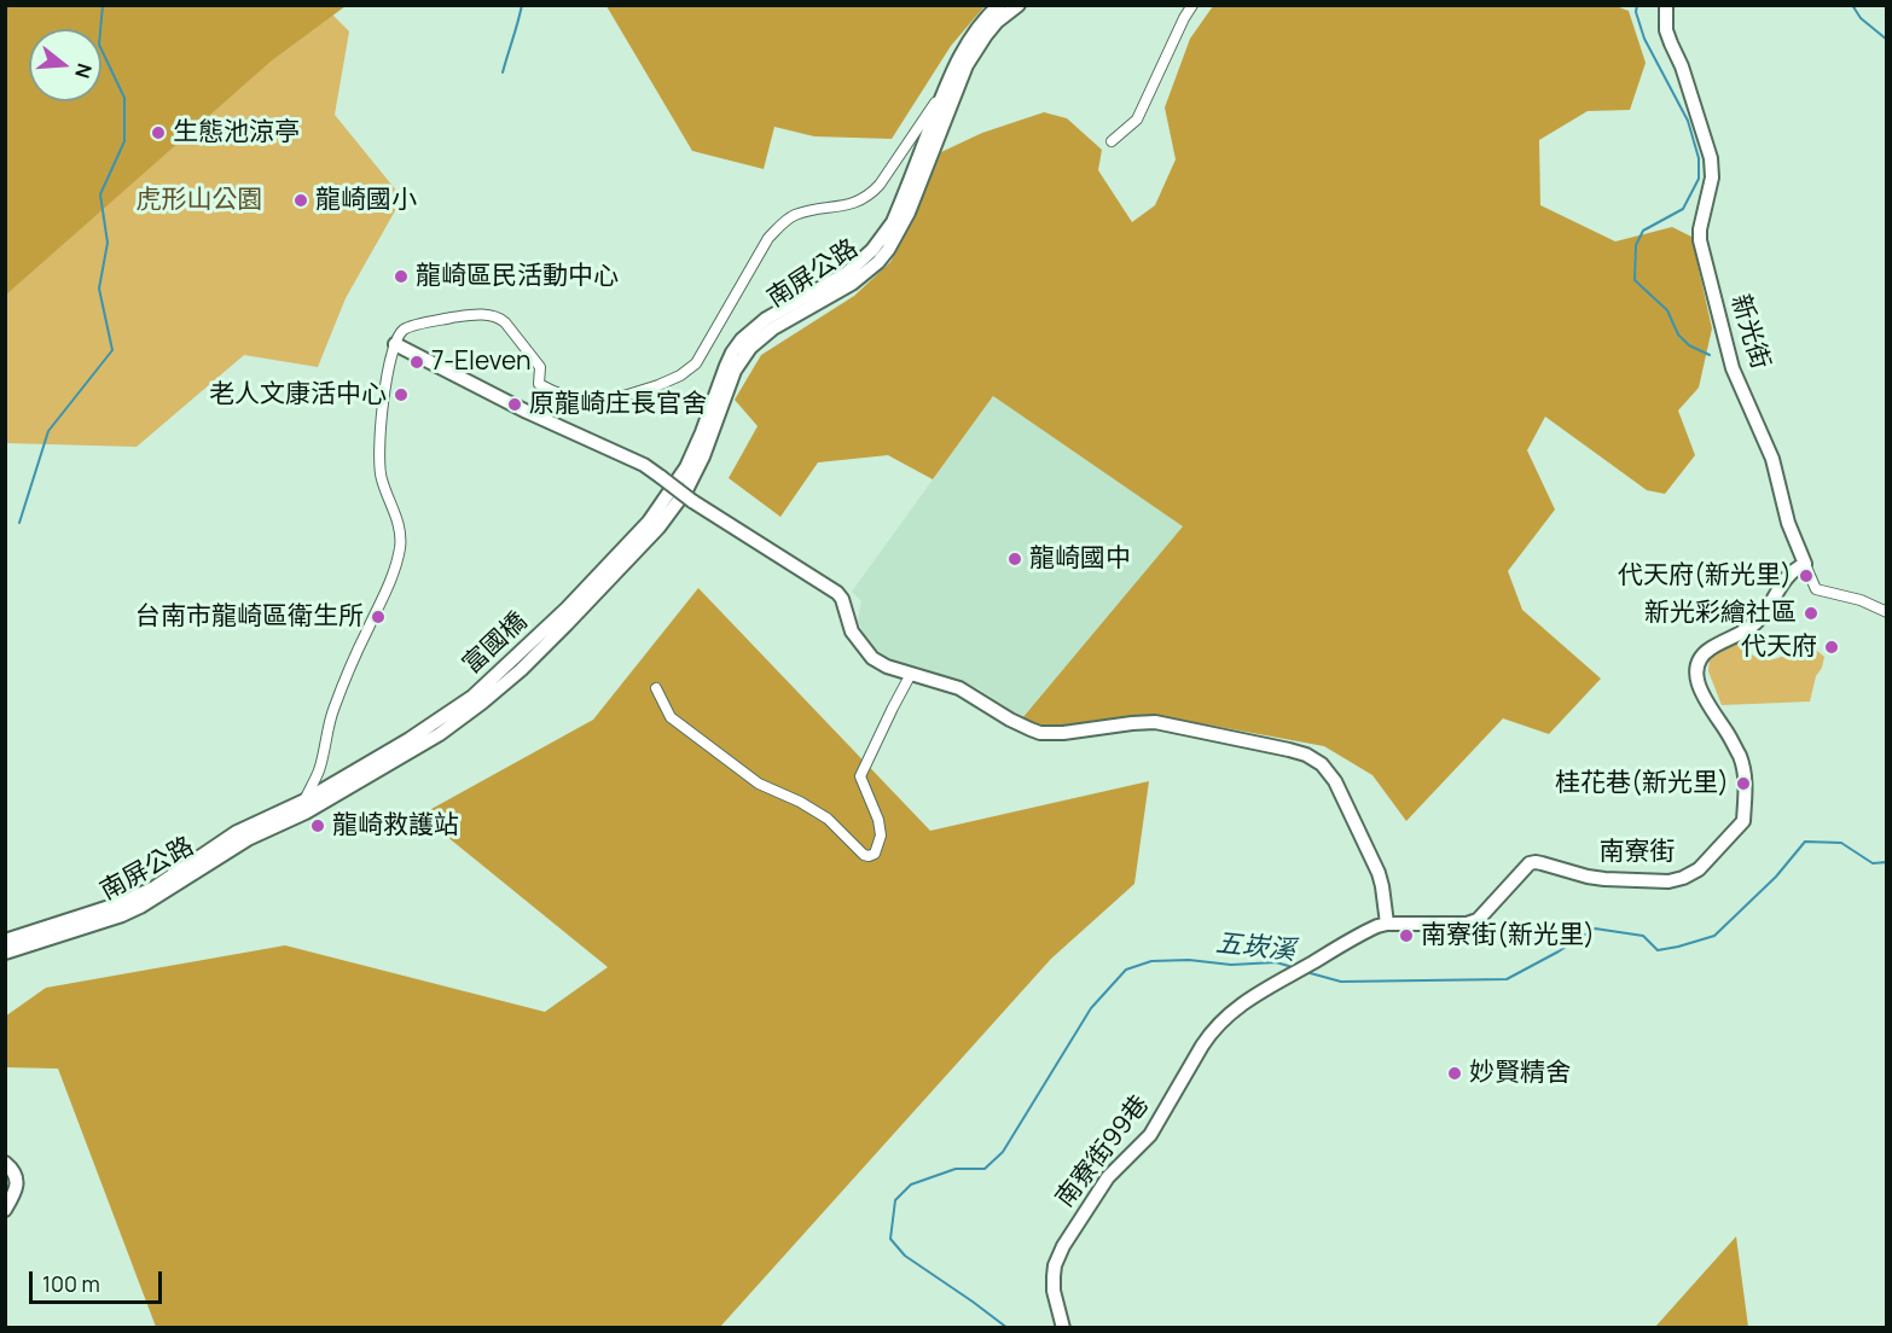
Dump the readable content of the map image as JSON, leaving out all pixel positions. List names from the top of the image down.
{
  "streets": {
    "street": [
      "南屏公路",
      "新光街",
      "富國橋",
      "南寮街",
      "南寮街99巷"
    ]
  },
  "crossings": [
    ["南屏公路", "富國橋"],
    ["新光街", "南寮街"],
    ["南寮街", "南寮街99巷"]
  ],
  "water": ["五崁溪"],
  "parks": ["虎形山公園"],
  "places": [
    "生態池涼亭",
    "龍崎國小",
    "龍崎區民活動中心",
    "7-Eleven",
    "老人文康活中心",
    "原龍崎庄長官舍",
    "龍崎國中",
    "代天府(新光里)",
    "新光彩繪社區",
    "台南市龍崎區衛生所",
    "代天府",
    "桂花巷(新光里)",
    "龍崎救護站",
    "南寮街(新光里)",
    "妙賢精舍"
  ],
  "scale_bar": "100 m",
  "north": "right"
}
